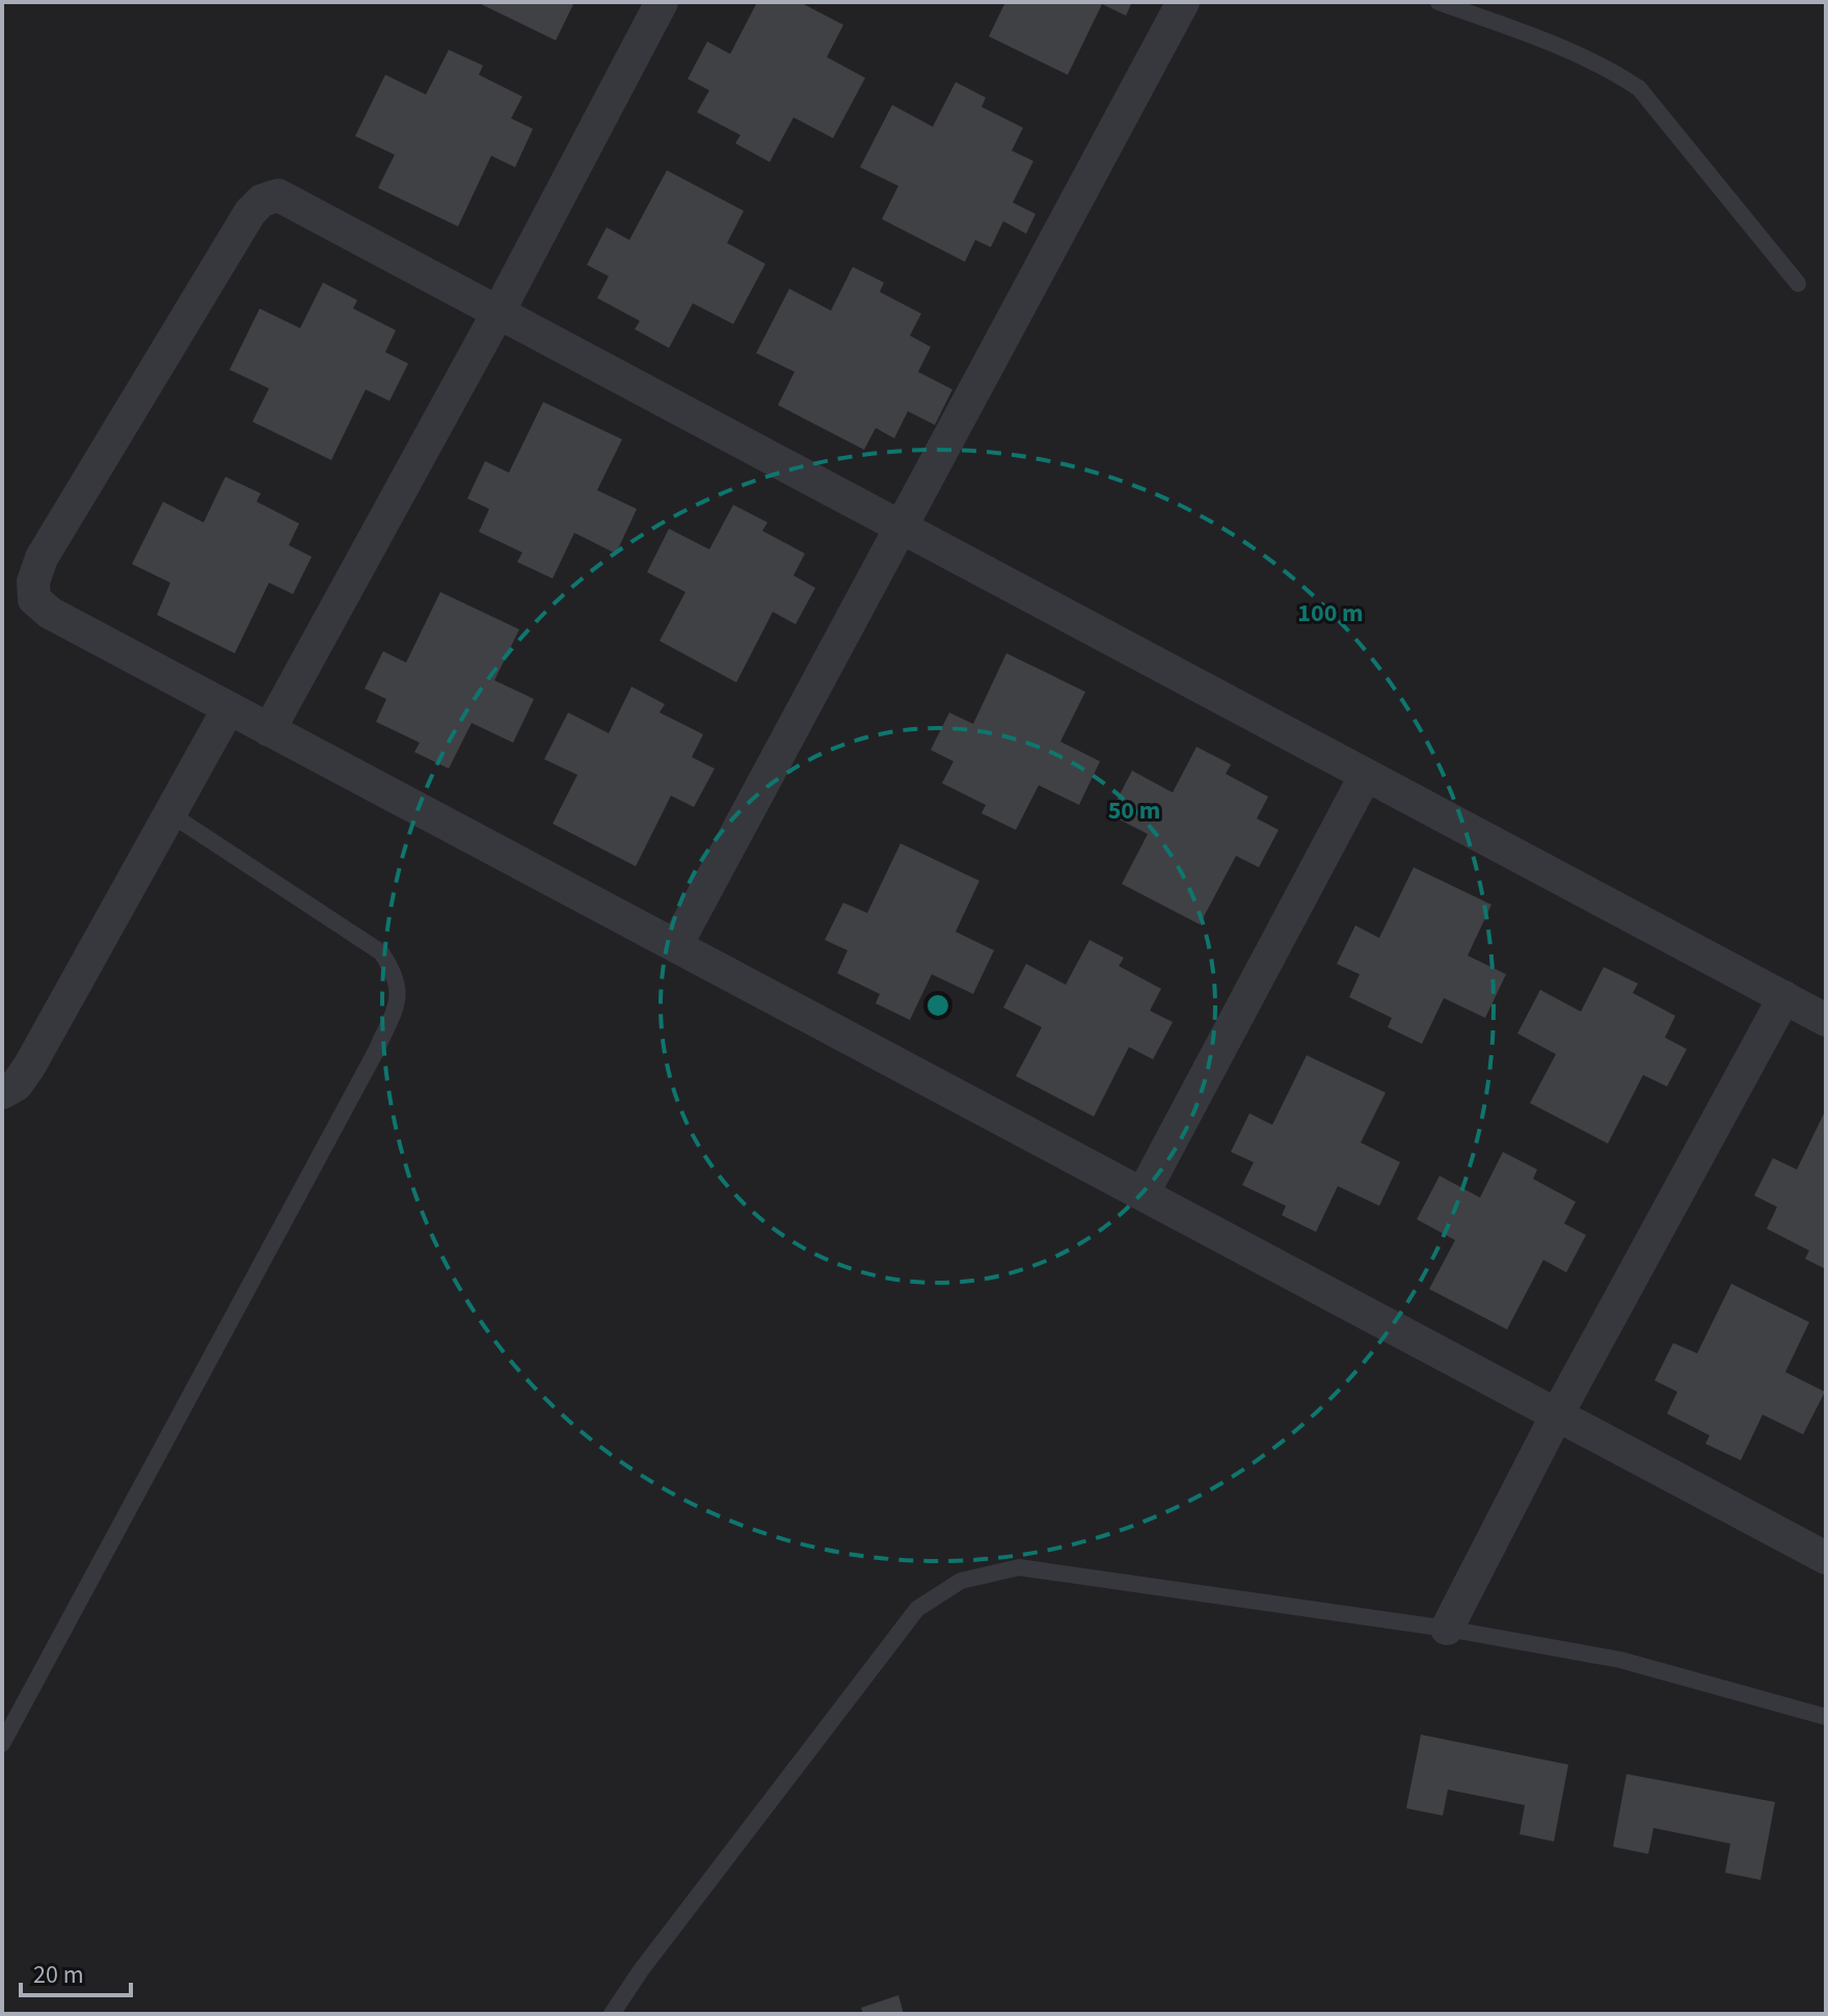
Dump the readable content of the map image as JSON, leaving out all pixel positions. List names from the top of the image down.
{
  "scale_bar": "20 m",
  "rings": ["100 m", "50 m"]
}
